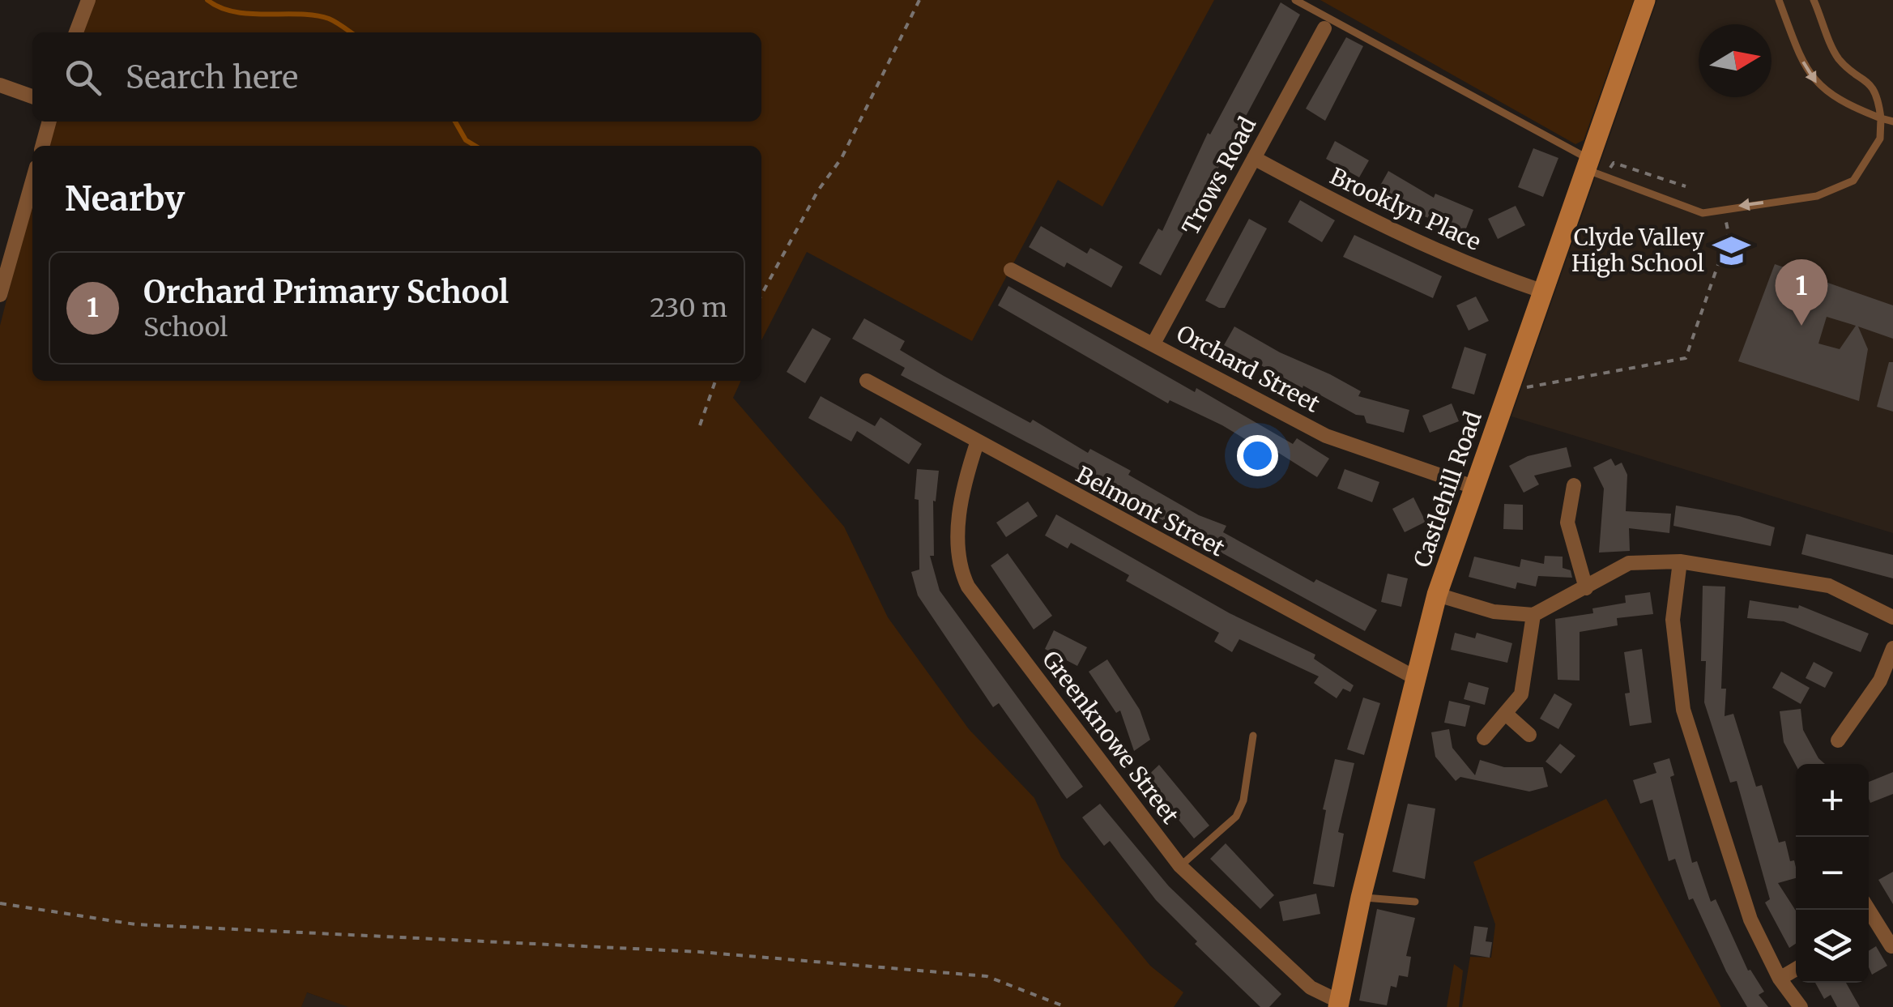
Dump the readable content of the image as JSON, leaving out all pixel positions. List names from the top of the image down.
{
  "streets": {
    "main road": ["Castlehill Road"],
    "street": [
      "Trows Road",
      "Brooklyn Place",
      "Orchard Street",
      "Belmont Street",
      "Greenknowe Street"
    ]
  },
  "crossings": [
    ["Trows Road", "Brooklyn Place"],
    ["Trows Road", "Orchard Street"],
    ["Brooklyn Place", "Castlehill Road"],
    ["Orchard Street", "Castlehill Road"],
    ["Castlehill Road", "Belmont Street"],
    ["Castlehill Road", "Greenknowe Street"],
    ["Belmont Street", "Greenknowe Street"]
  ],
  "places": {
    "school or university": ["Clyde Valley High School"]
  },
  "north": "right",
  "page": {
    "search": "Search here",
    "heading": "Nearby",
    "list": [
      {
        "mark": "1",
        "name": "Orchard Primary School",
        "note": "School",
        "value": "230 m"
      }
    ],
    "pins": "1",
    "map_buttons": ["+", "−"]
  }
}
